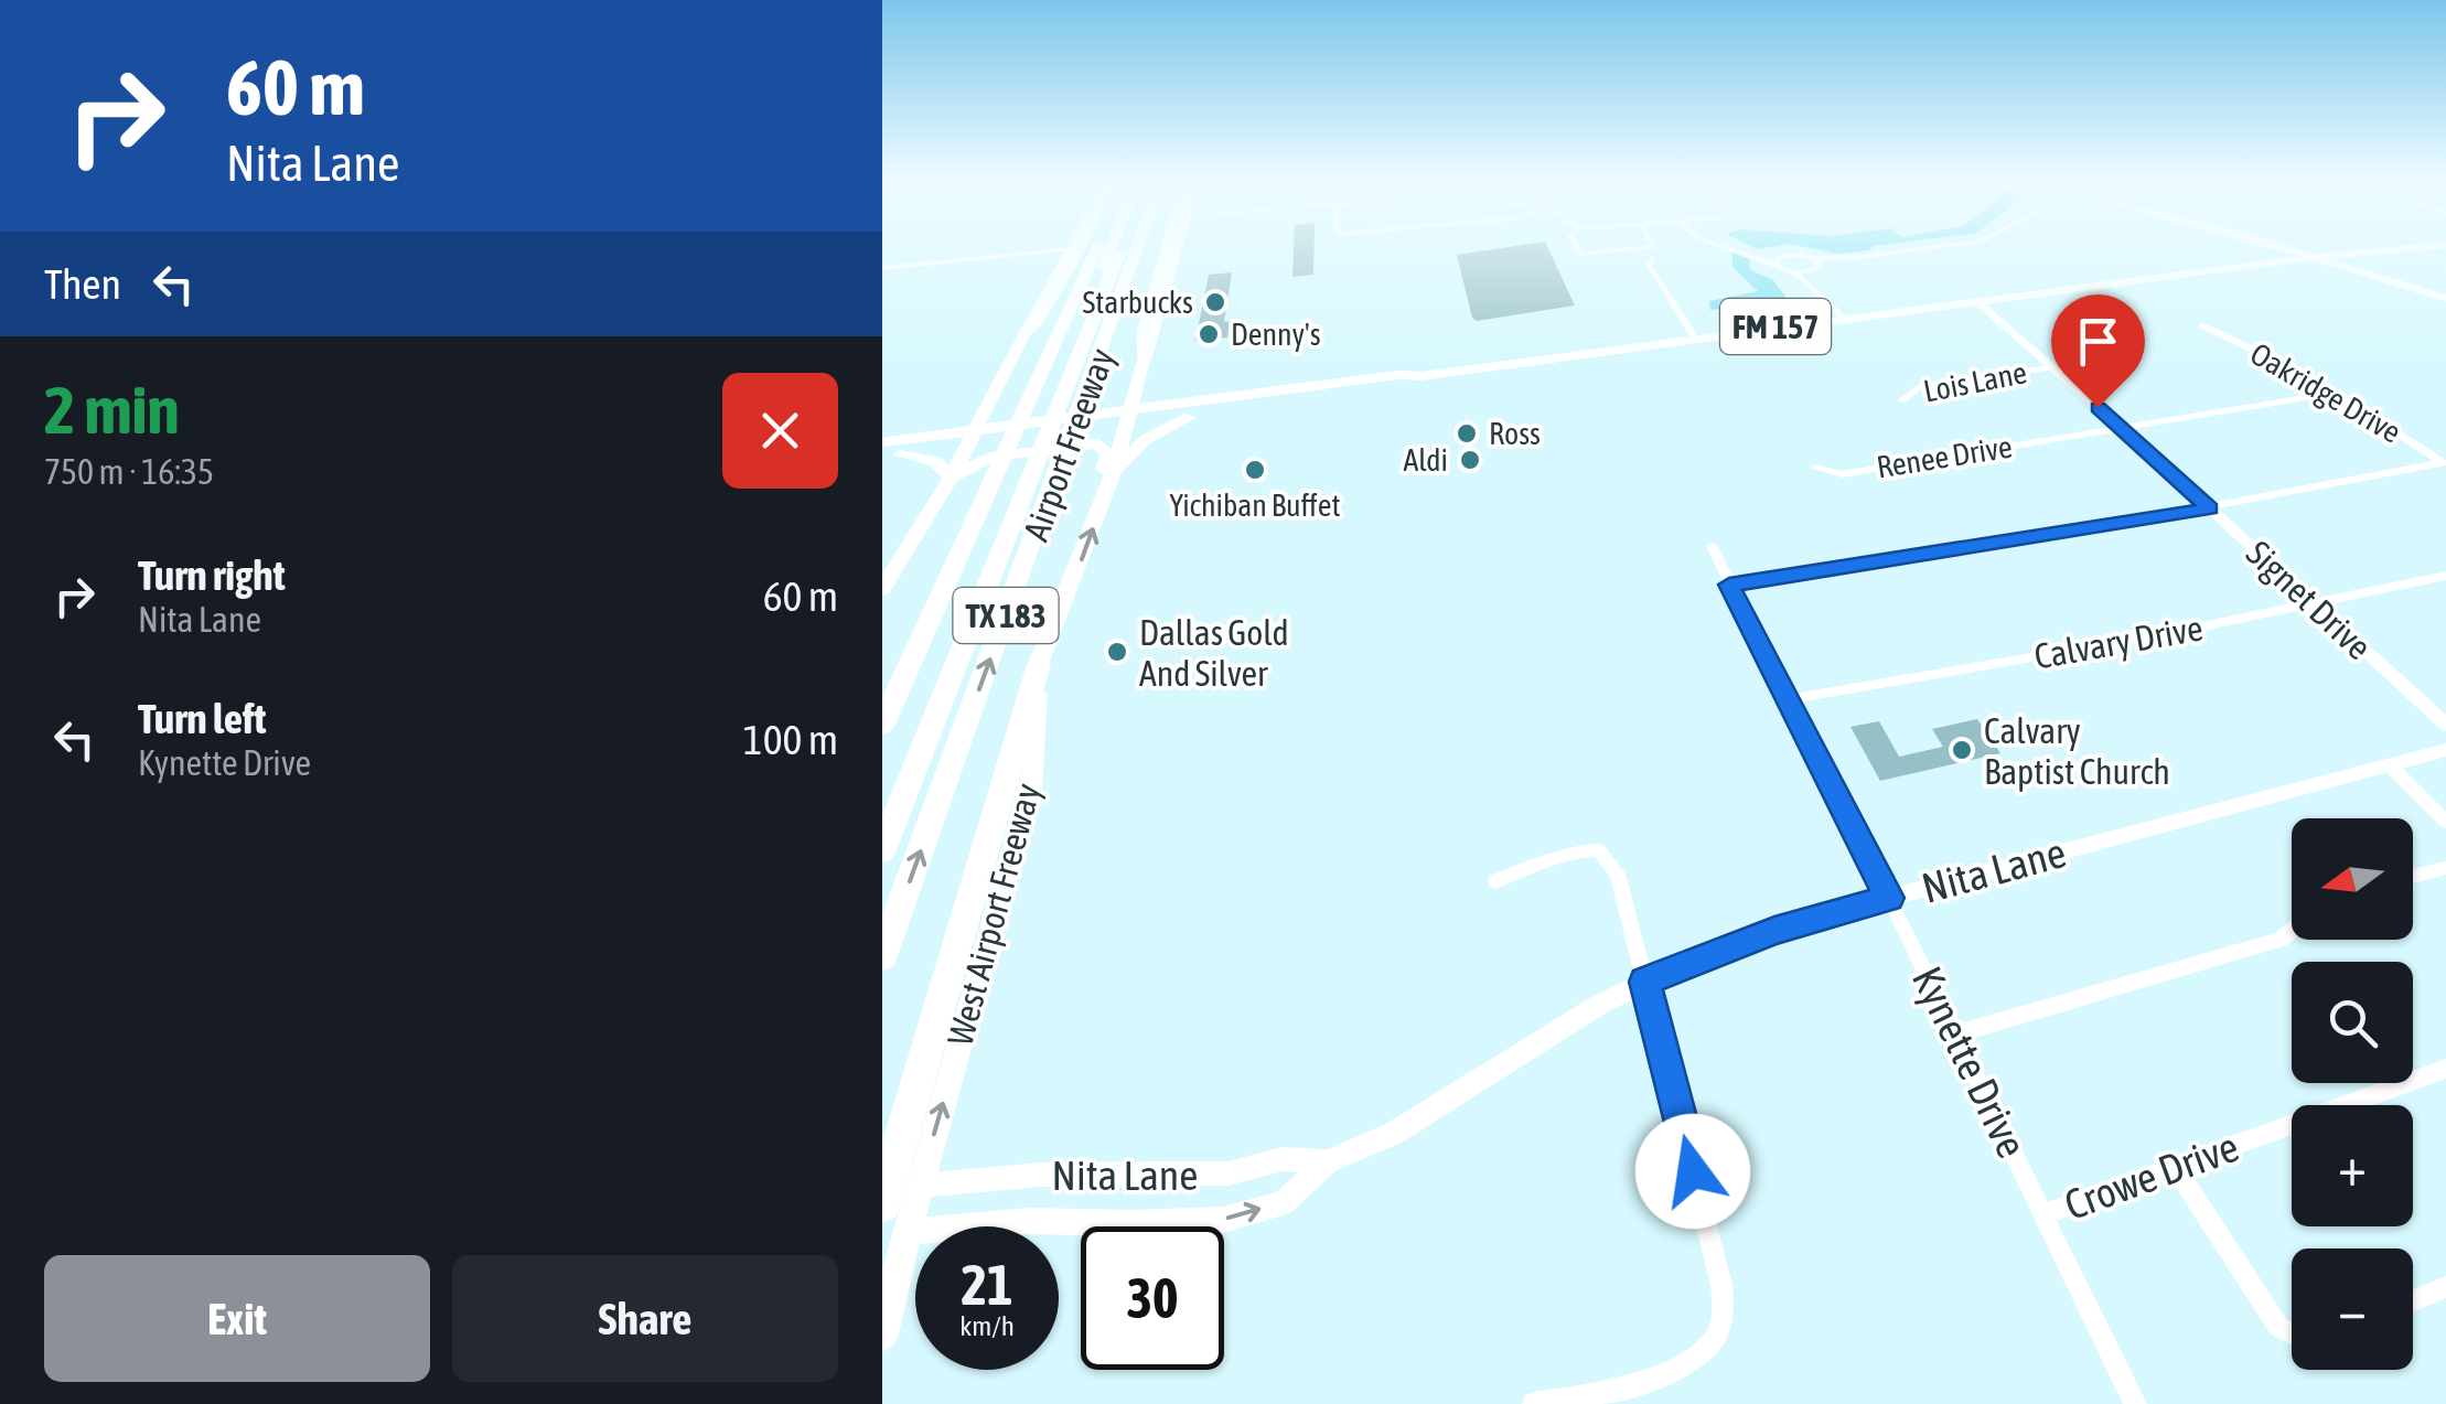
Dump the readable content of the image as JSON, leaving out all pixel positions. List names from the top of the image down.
{
  "streets": {
    "highway": ["Airport Freeway", "TX 183"],
    "main road": ["FM 157", "West Airport Freeway"],
    "street": [
      "Lois Lane",
      "Oakridge Drive",
      "Renee Drive",
      "Signet Drive",
      "Calvary Drive",
      "Nita Lane",
      "Kynette Drive",
      "Crowe Drive"
    ]
  },
  "crossings": [
    ["FM 157", "Signet Drive"],
    ["FM 157", "West Airport Freeway"],
    ["Lois Lane", "Signet Drive"],
    ["Oakridge Drive", "Renee Drive"],
    ["Renee Drive", "Signet Drive"],
    ["Signet Drive", "Calvary Drive"],
    ["Calvary Drive", "Kynette Drive"],
    ["Nita Lane", "West Airport Freeway"],
    ["Nita Lane", "Kynette Drive"],
    ["Kynette Drive", "Crowe Drive"]
  ],
  "one_way": ["West Airport Freeway"],
  "places": [
    "Starbucks",
    "Denny's",
    "Ross",
    "Aldi",
    "Yichiban Buffet",
    "Dallas Gold And Silver",
    "Calvary Baptist Church"
  ],
  "north": "left",
  "page": {
    "turn": ["60 m", "Nita Lane"],
    "then": "Then",
    "heading": ["2 min", "750 m · 16:35"],
    "list": [
      {
        "name": "Turn right",
        "note": "Nita Lane",
        "value": "60 m"
      },
      {
        "name": "Turn left",
        "note": "Kynette Drive",
        "value": "100 m"
      }
    ],
    "map_buttons": ["+", "−"],
    "speed": "21 km/h",
    "limit": "30",
    "buttons": ["Exit", "Share"]
  }
}
